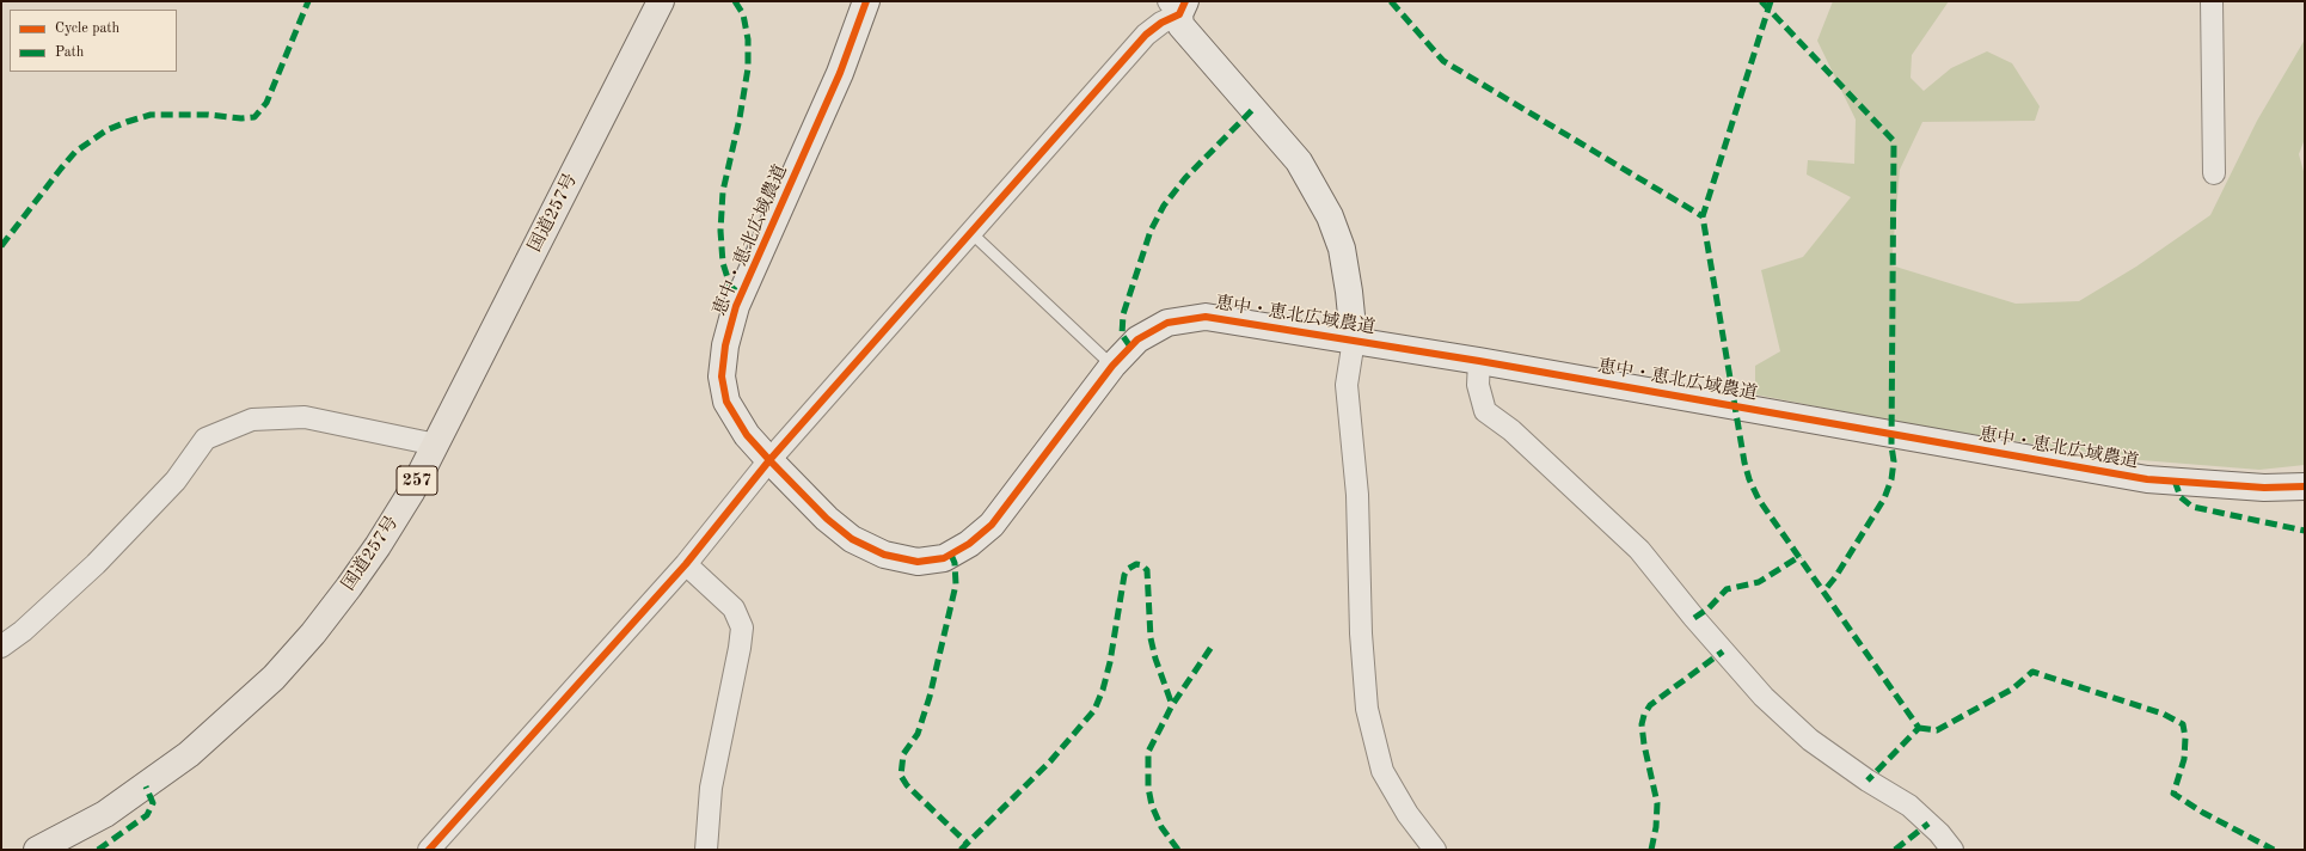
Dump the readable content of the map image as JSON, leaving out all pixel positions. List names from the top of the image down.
{
  "streets": {
    "highway": ["国道257号", "257"],
    "street": ["恵中・恵北広域農道"]
  },
  "legend": ["Cycle path", "Path"]
}
